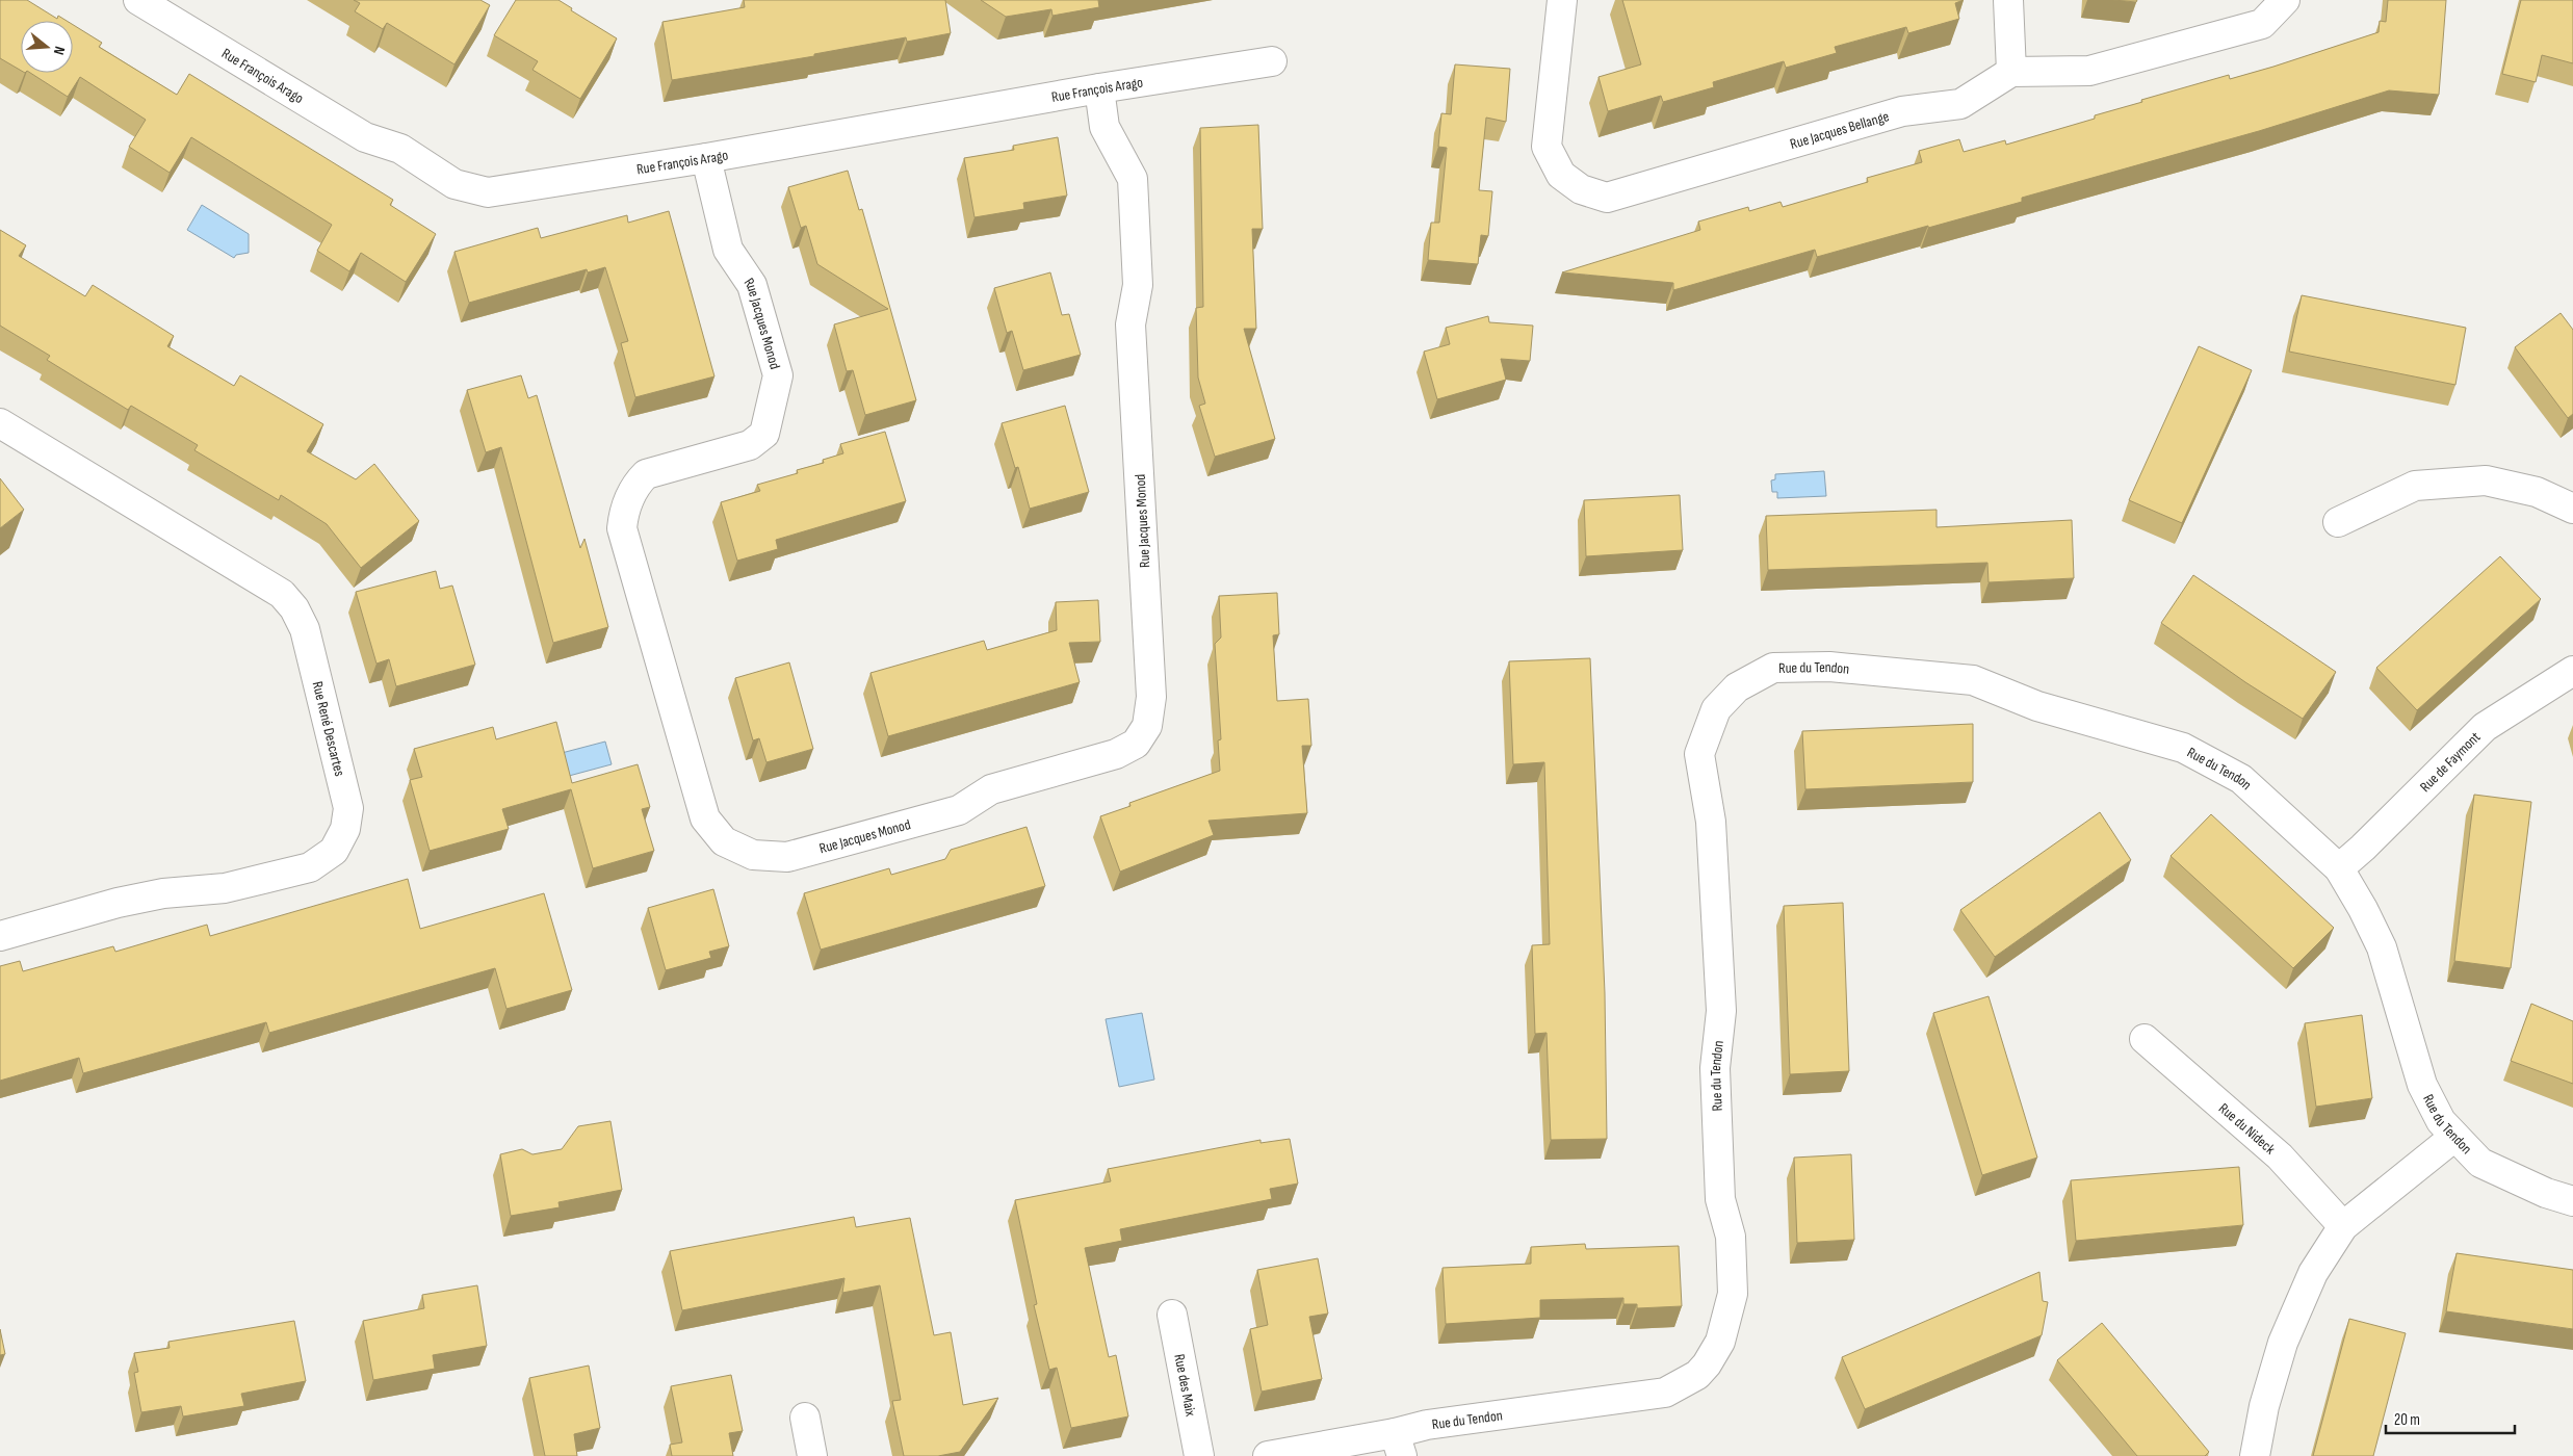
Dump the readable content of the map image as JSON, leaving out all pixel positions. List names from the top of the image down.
{
  "streets": {
    "street": [
      "Rue François Arago",
      "Rue Jacques Bellange",
      "Rue Jacques Monod",
      "Rue du Tendon",
      "Rue René Descartes",
      "Rue de Faymont",
      "Rue du Nideck",
      "Rue des Maix"
    ]
  },
  "crossings": [
    ["Rue François Arago", "Rue Jacques Monod"],
    ["Rue du Tendon", "Rue de Faymont"]
  ],
  "scale_bar": "20 m",
  "north": "right"
}
